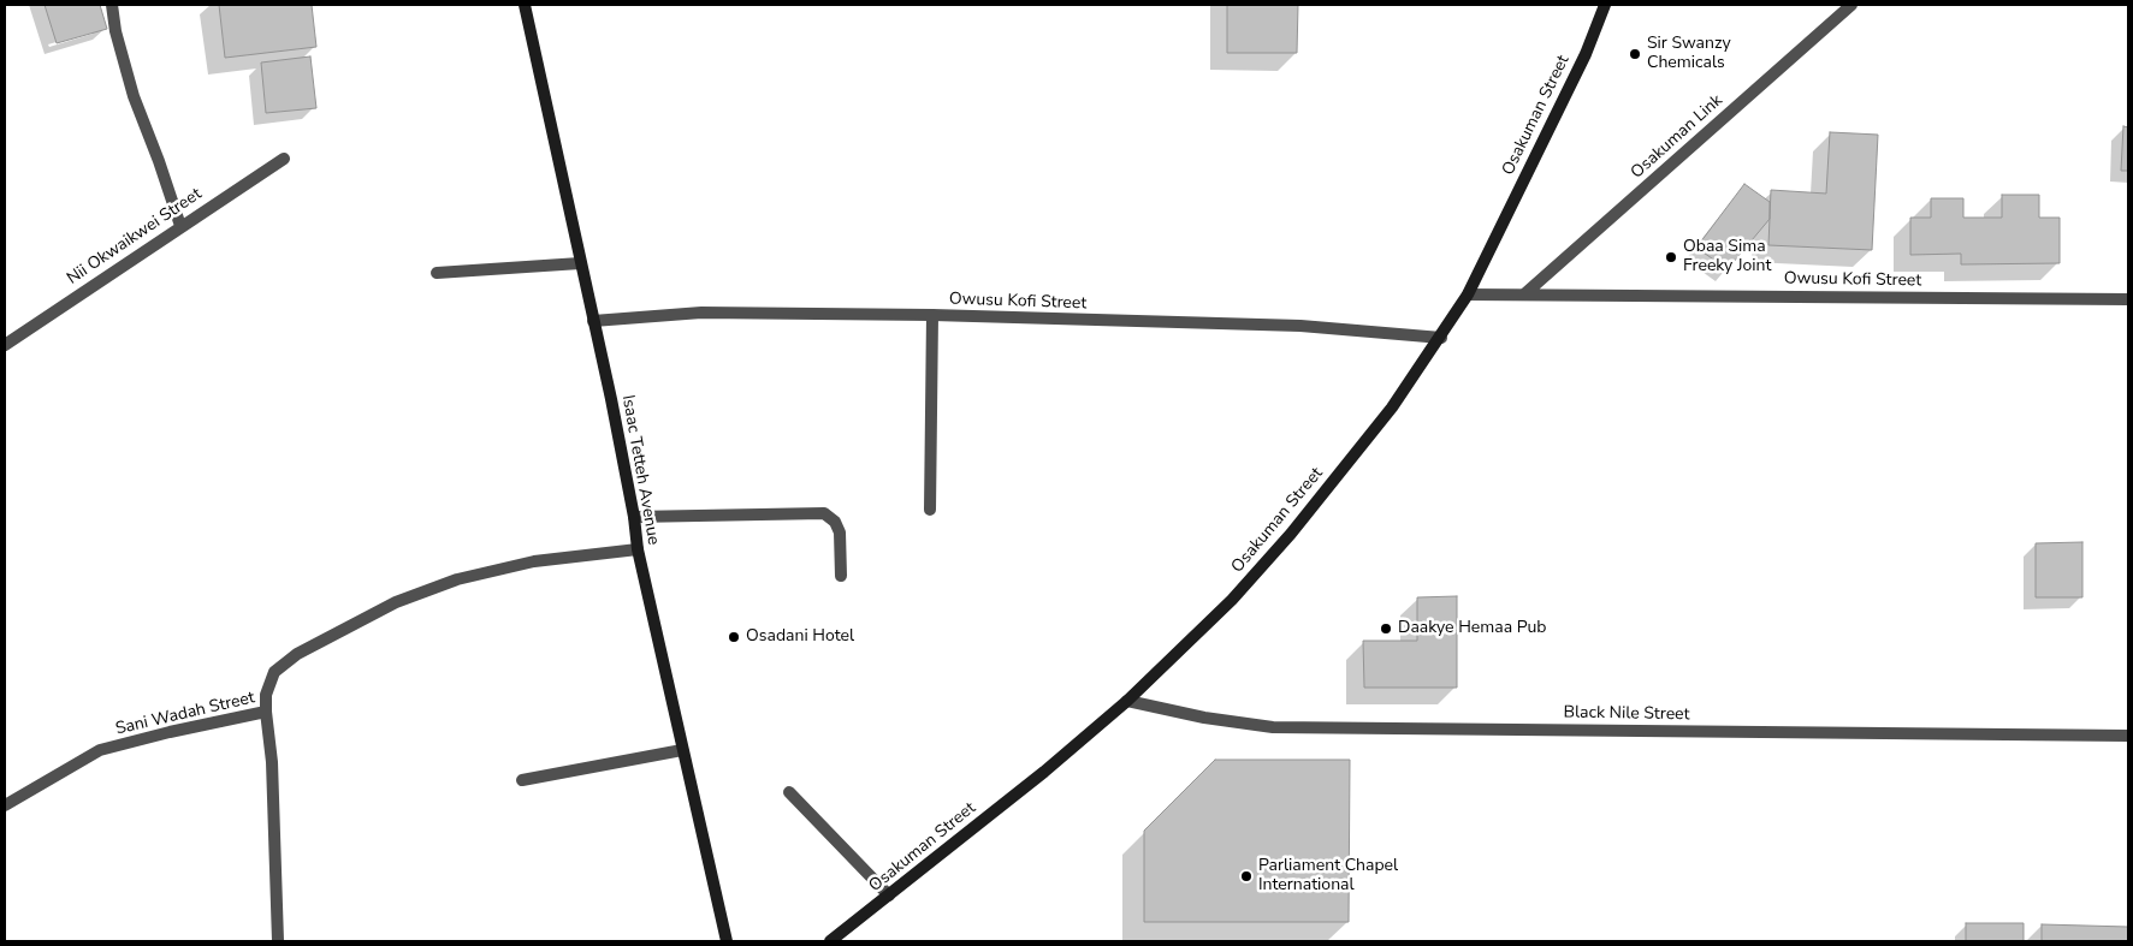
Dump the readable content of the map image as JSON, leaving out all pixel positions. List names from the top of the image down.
{
  "streets": {
    "street": [
      "Osakuman Street",
      "Osakuman Link",
      "Nii Okwaikwei Street",
      "Owusu Kofi Street",
      "Isaac Tetteh Avenue",
      "Sani Wadah Street",
      "Black Nile Street"
    ]
  },
  "crossings": [
    ["Osakuman Street", "Owusu Kofi Street"],
    ["Osakuman Street", "Black Nile Street"],
    ["Osakuman Link", "Owusu Kofi Street"],
    ["Owusu Kofi Street", "Isaac Tetteh Avenue"]
  ],
  "places": [
    "Sir Swanzy Chemicals",
    "Obaa Sima Freeky Joint",
    "Daakye Hemaa Pub",
    "Osadani Hotel",
    "Parliament Chapel International"
  ]
}
